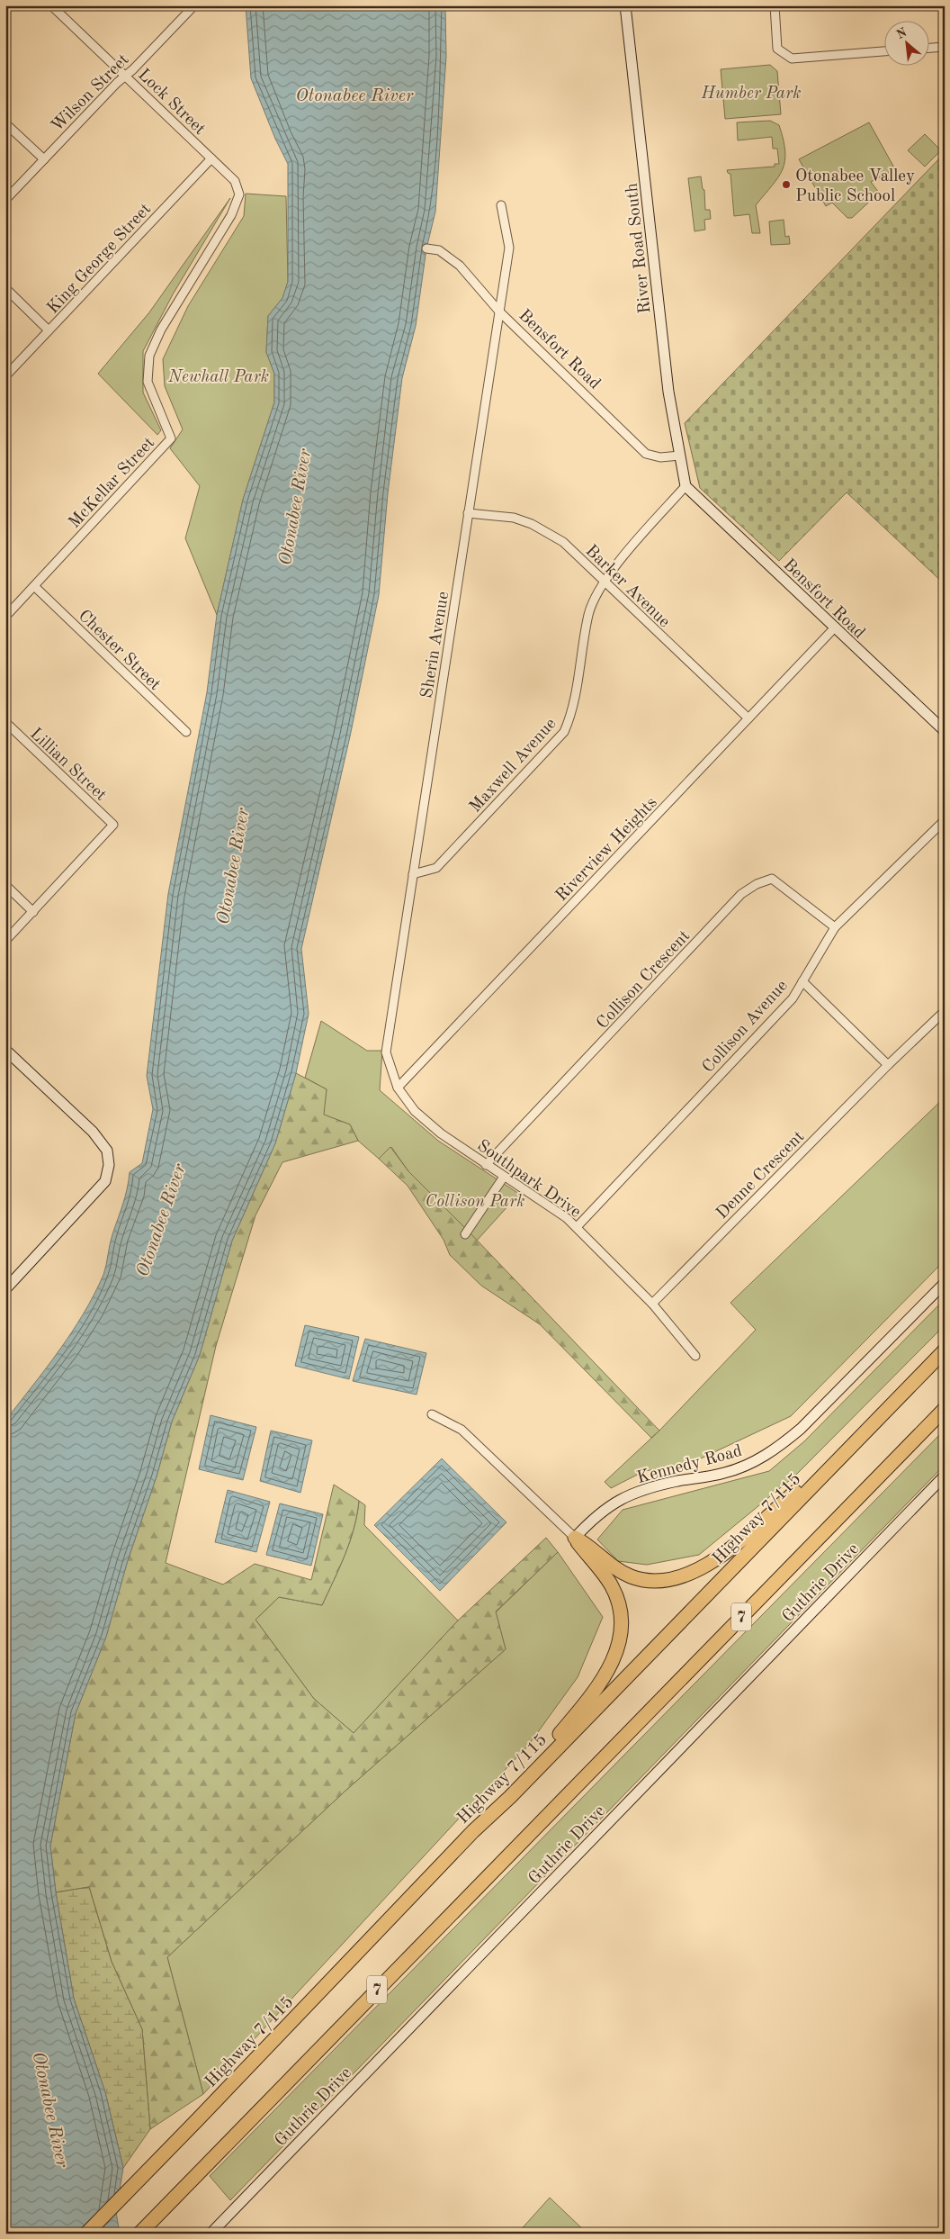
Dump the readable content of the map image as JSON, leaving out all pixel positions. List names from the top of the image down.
{
  "streets": {
    "highway": ["Highway 7/115", "7"],
    "street": [
      "Wilson Street",
      "Lock Street",
      "River Road South",
      "King George Street",
      "Bensfort Road",
      "McKellar Street",
      "Barker Avenue",
      "Sherin Avenue",
      "Chester Street",
      "Lillian Street",
      "Maxwell Avenue",
      "Riverview Heights",
      "Collison Crescent",
      "Collison Avenue",
      "Denne Crescent",
      "Southpark Drive",
      "Kennedy Road",
      "Guthrie Drive"
    ]
  },
  "crossings": [
    ["Wilson Street", "Lock Street"],
    ["Lock Street", "King George Street"],
    ["Lock Street", "McKellar Street"],
    ["River Road South", "Bensfort Road"],
    ["River Road South", "Maxwell Avenue"],
    ["Bensfort Road", "Sherin Avenue"],
    ["Bensfort Road", "Maxwell Avenue"],
    ["Bensfort Road", "Riverview Heights"],
    ["McKellar Street", "Chester Street"],
    ["Barker Avenue", "Sherin Avenue"],
    ["Barker Avenue", "Maxwell Avenue"],
    ["Barker Avenue", "Riverview Heights"],
    ["Sherin Avenue", "Maxwell Avenue"],
    ["Sherin Avenue", "Riverview Heights"],
    ["Sherin Avenue", "Southpark Drive"],
    ["Riverview Heights", "Southpark Drive"],
    ["Collison Crescent", "Collison Avenue"],
    ["Collison Crescent", "Southpark Drive"],
    ["Collison Avenue", "Southpark Drive"],
    ["Denne Crescent", "Southpark Drive"]
  ],
  "water": ["Otonabee River"],
  "parks": ["Humber Park", "Newhall Park", "Collison Park"],
  "places": ["Otonabee Valley Public School"],
  "north": "top left"
}
